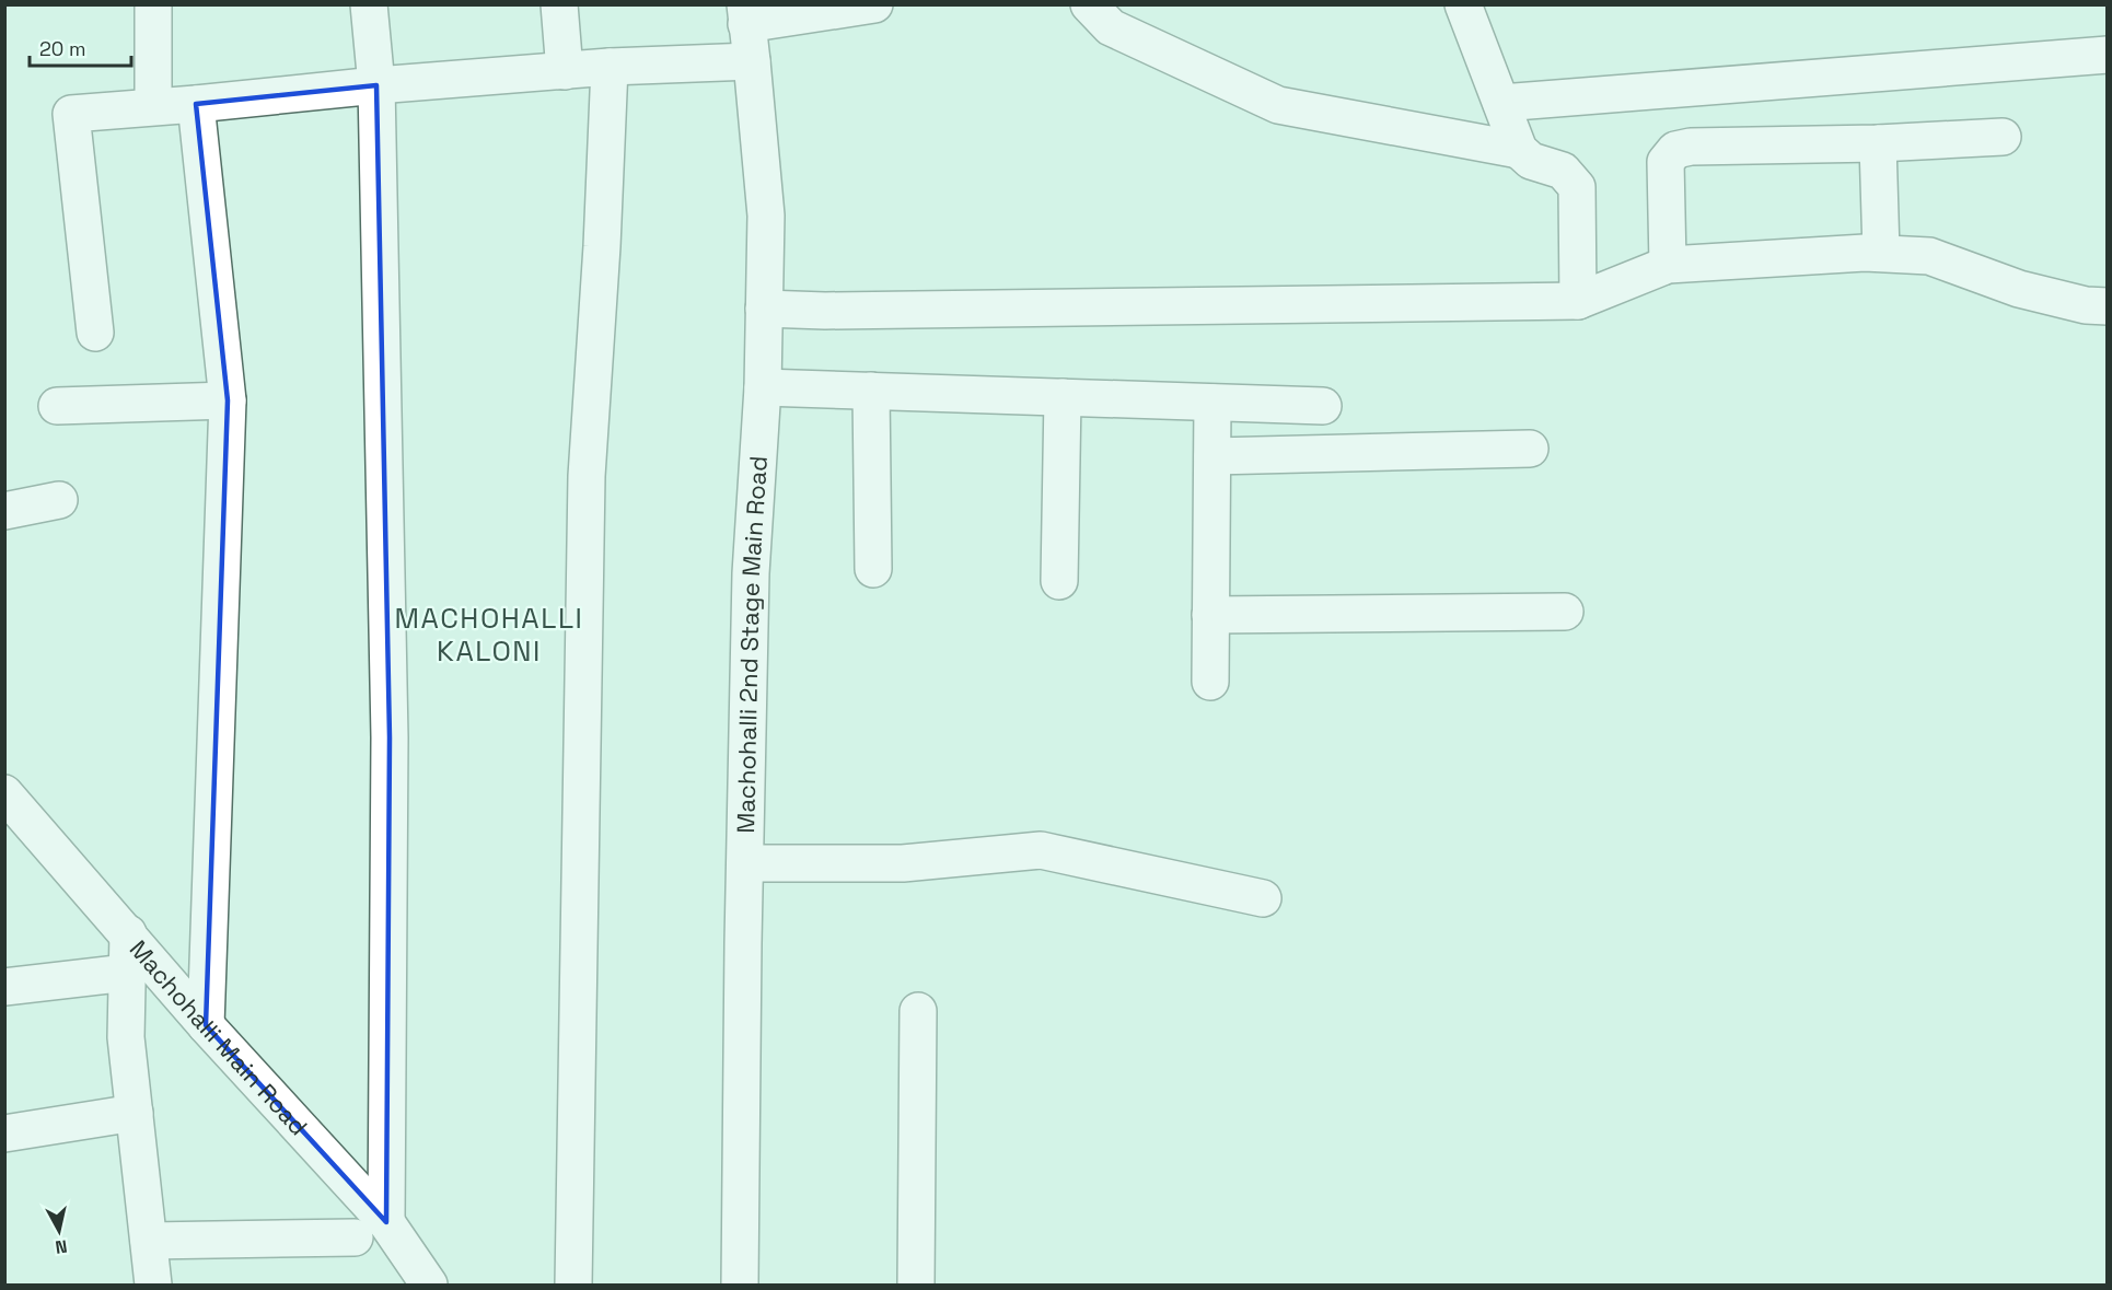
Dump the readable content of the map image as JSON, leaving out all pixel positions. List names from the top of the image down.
{
  "streets": {
    "street": ["Machohalli 2nd Stage Main Road", "Machohalli Main Road"]
  },
  "districts": ["MACHOHALLI KALONI"],
  "scale_bar": "20 m",
  "north": "bottom"
}
